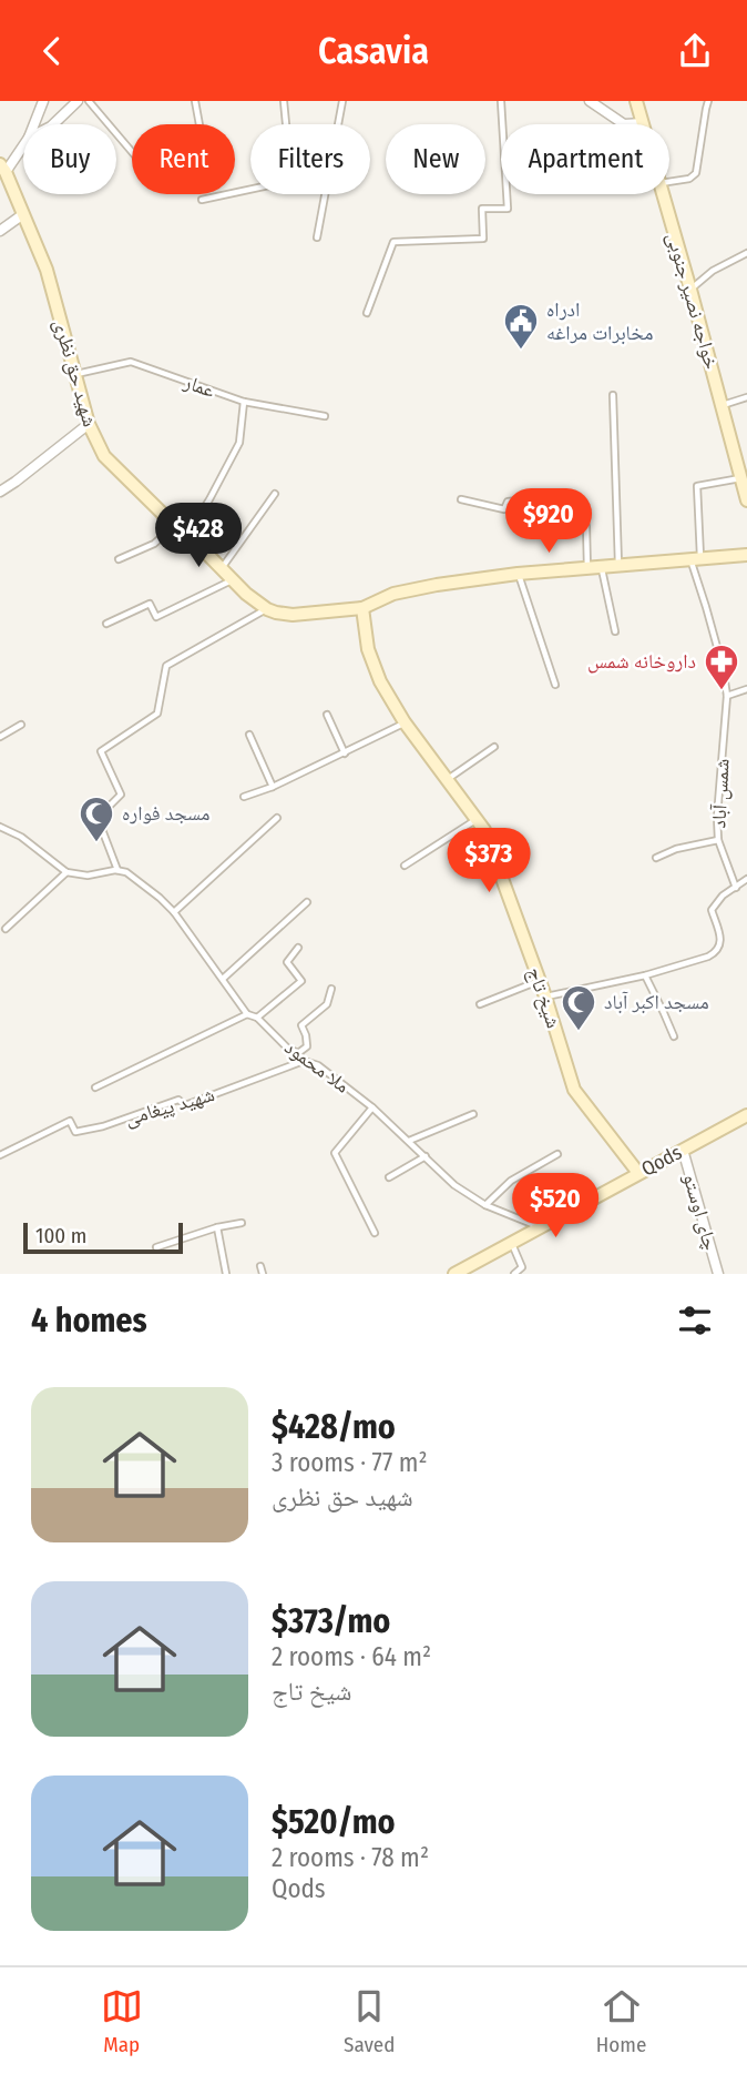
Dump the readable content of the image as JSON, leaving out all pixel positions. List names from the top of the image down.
{
  "streets": {
    "street": [
      "خواجه نصیر جنوبی",
      "شهید حق نظری",
      "شیخ تاج",
      "Qods",
      "چای اوستو"
    ],
    "lane": [
      "عمار",
      "شمس آباد",
      "ملا محمود",
      "شهید پیغامی"
    ]
  },
  "crossings": [
    ["خواجه نصیر جنوبی", "شمس آباد"],
    ["شهید حق نظری", "عمار"],
    ["شیخ تاج", "Qods"],
    ["ملا محمود", "شهید پیغامی"],
    ["ملا محمود", "Qods"],
    ["Qods", "چای اوستو"]
  ],
  "places": {
    "public building": ["ادراه مخابرات مراغه"],
    "pharmacy": ["داروخانه شمس"],
    "mosque": ["مسجد فواره", "مسجد اکبر آباد"]
  },
  "scale_bar": "100 m",
  "page": {
    "header": "Casavia",
    "chip": [
      "Buy",
      "Rent",
      "Filters",
      "New",
      "Apartment"
    ],
    "price": [
      "$920",
      "$428",
      "$373",
      "$520"
    ],
    "scale": "100 m",
    "heading": "4 homes",
    "list": [
      {
        "name": "$428/mo",
        "note": "3 rooms · 77 m² · شهید حق نظری"
      },
      {
        "name": "$373/mo",
        "note": "2 rooms · 64 m² · شیخ تاج"
      },
      {
        "name": "$520/mo",
        "note": "2 rooms · 78 m² · Qods"
      }
    ],
    "tabs": ["Map", "Saved", "Home"]
  }
}
